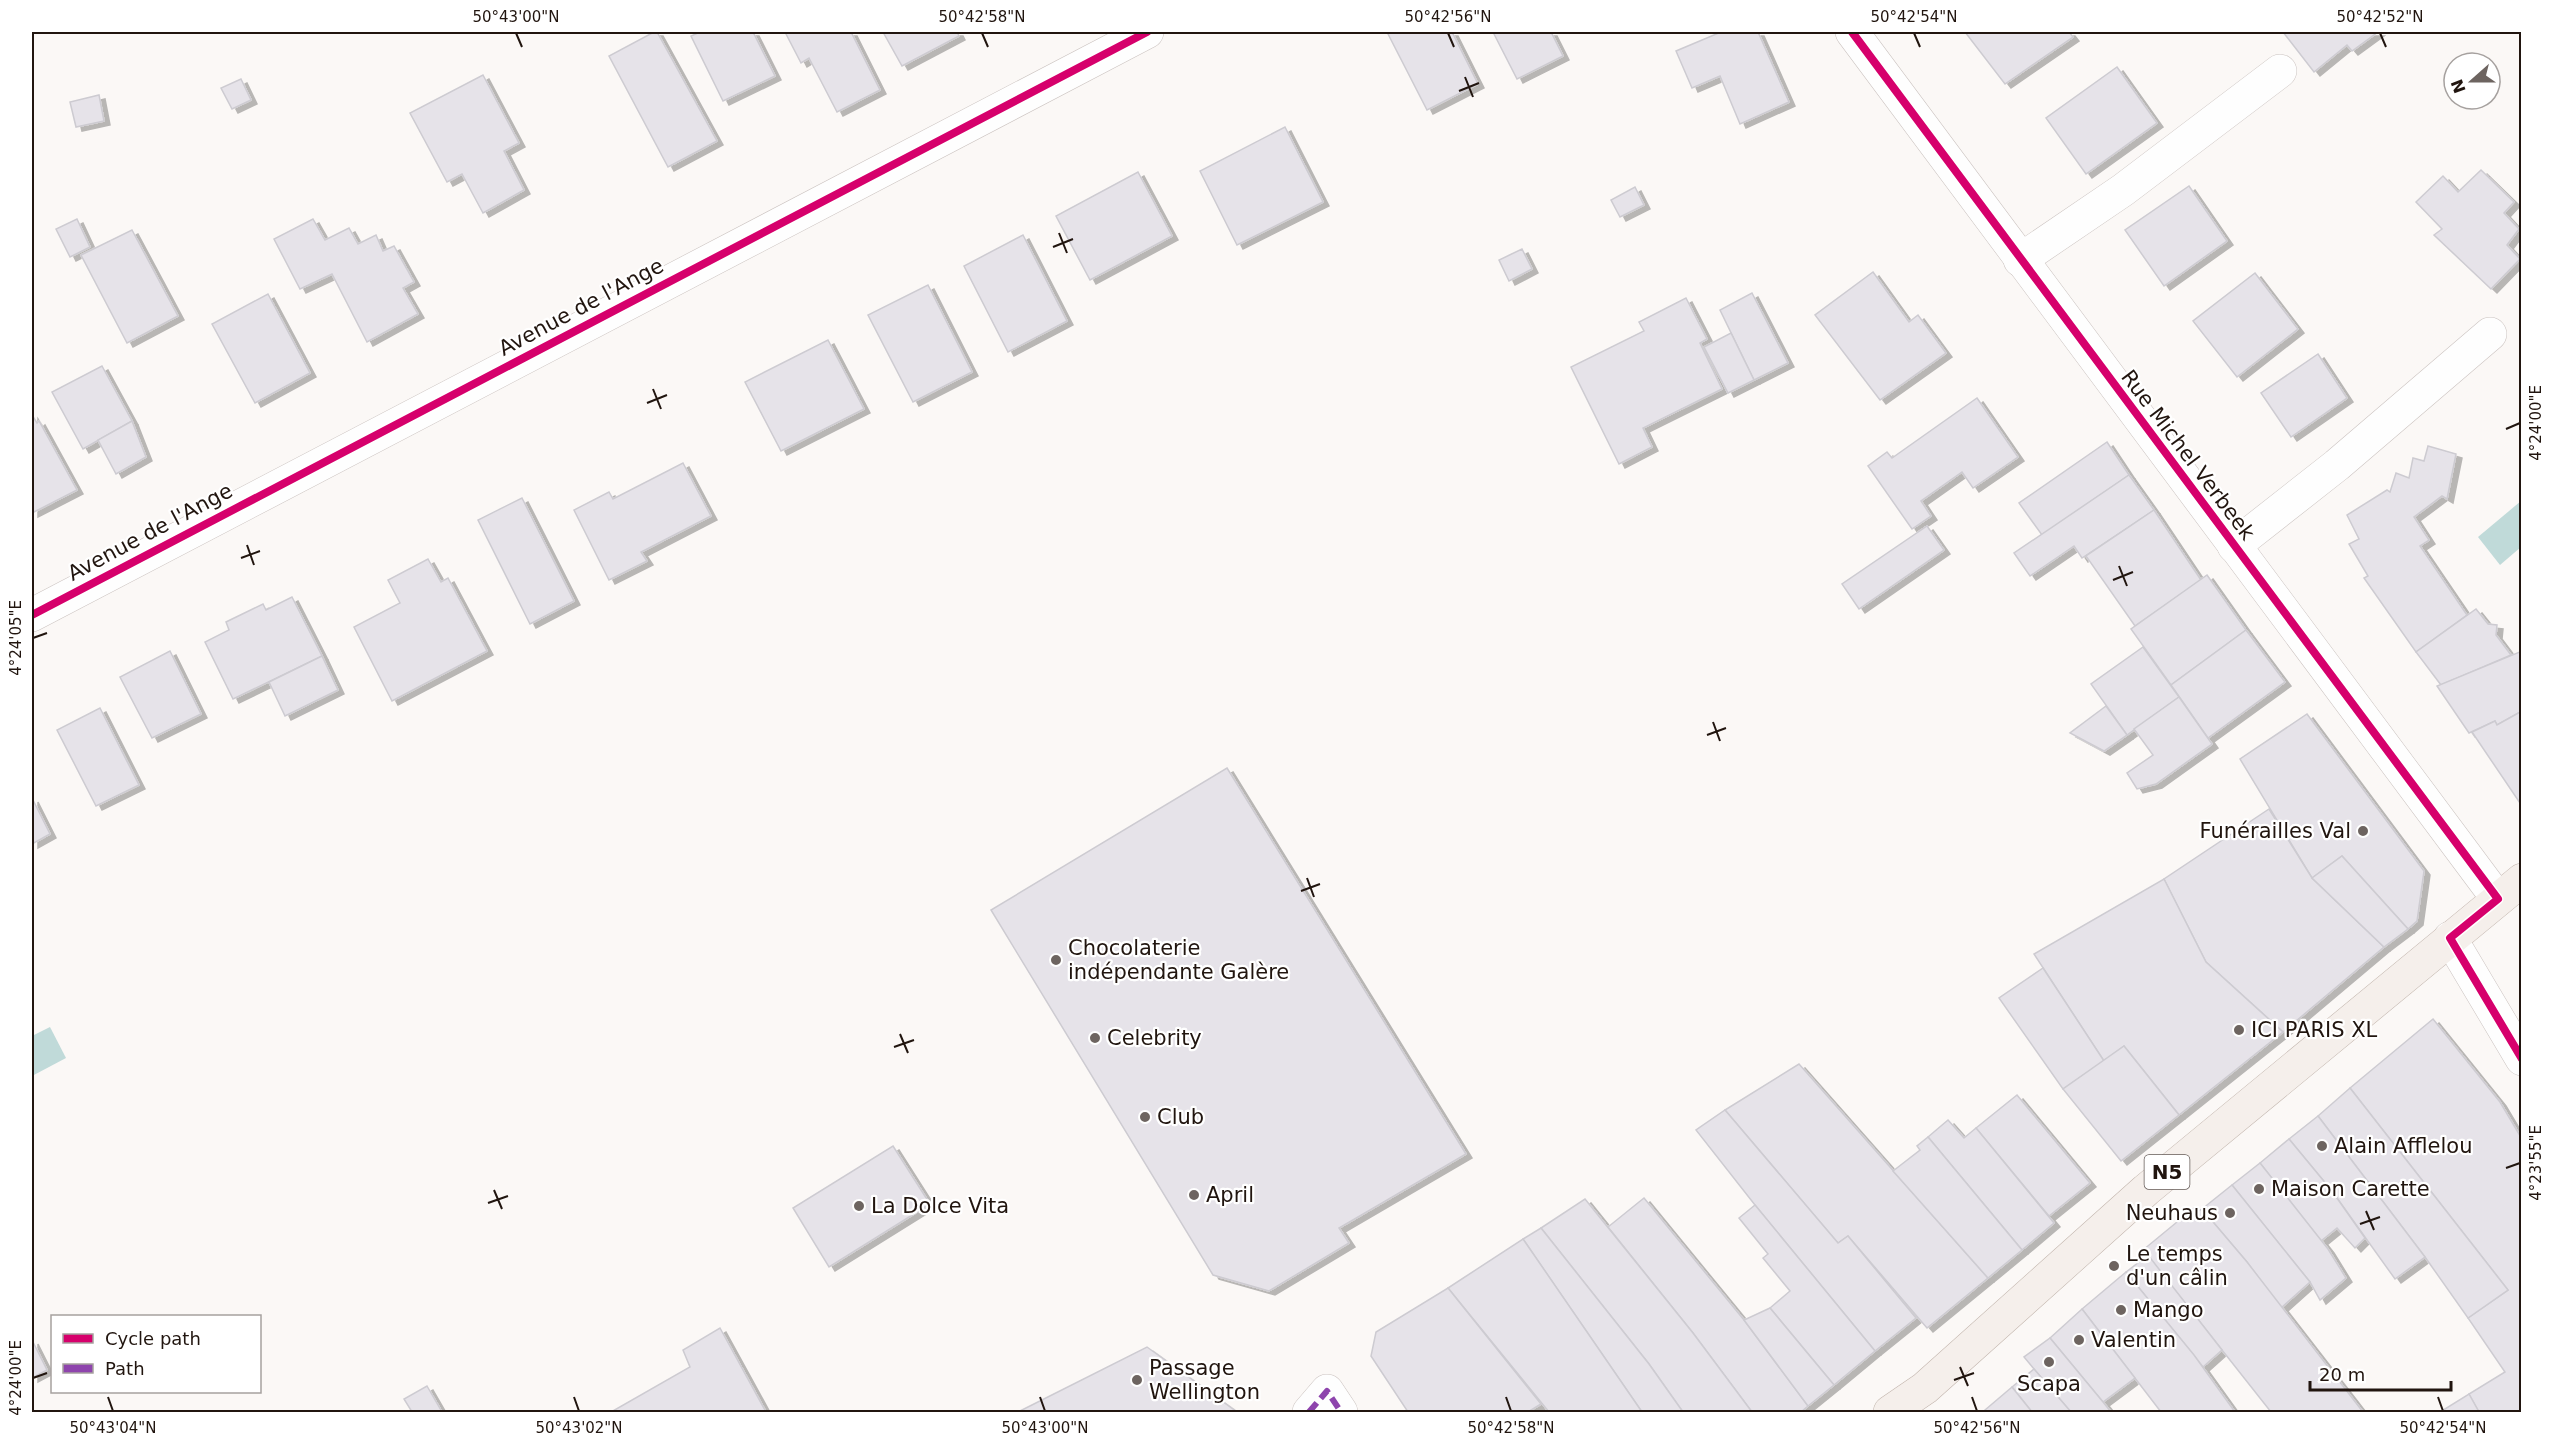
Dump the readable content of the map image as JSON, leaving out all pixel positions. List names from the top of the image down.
{
  "streets": {
    "main road": ["N5"],
    "street": ["Avenue de l'Ange", "Rue Michel Verbeek"]
  },
  "crossings": [
    ["Rue Michel Verbeek", "N5"]
  ],
  "places": [
    "Funérailles Val",
    "Chocolaterie indépendante Galère",
    "ICI PARIS XL",
    "Celebrity",
    "Club",
    "Alain Afflelou",
    "Maison Carette",
    "April",
    "La Dolce Vita",
    "Neuhaus",
    "Le temps d'un câlin",
    "Mango",
    "Valentin",
    "Scapa",
    "Passage Wellington"
  ],
  "legend": ["Cycle path", "Path"],
  "scale_bar": "20 m",
  "north": "left",
  "coordinates": [
    "50°43'00\"N",
    "50°42'58\"N",
    "50°42'56\"N",
    "50°42'54\"N",
    "50°42'52\"N",
    "4°24'00\"E",
    "4°24'05\"E",
    "4°23'55\"E",
    "50°43'04\"N",
    "50°43'02\"N"
  ]
}
